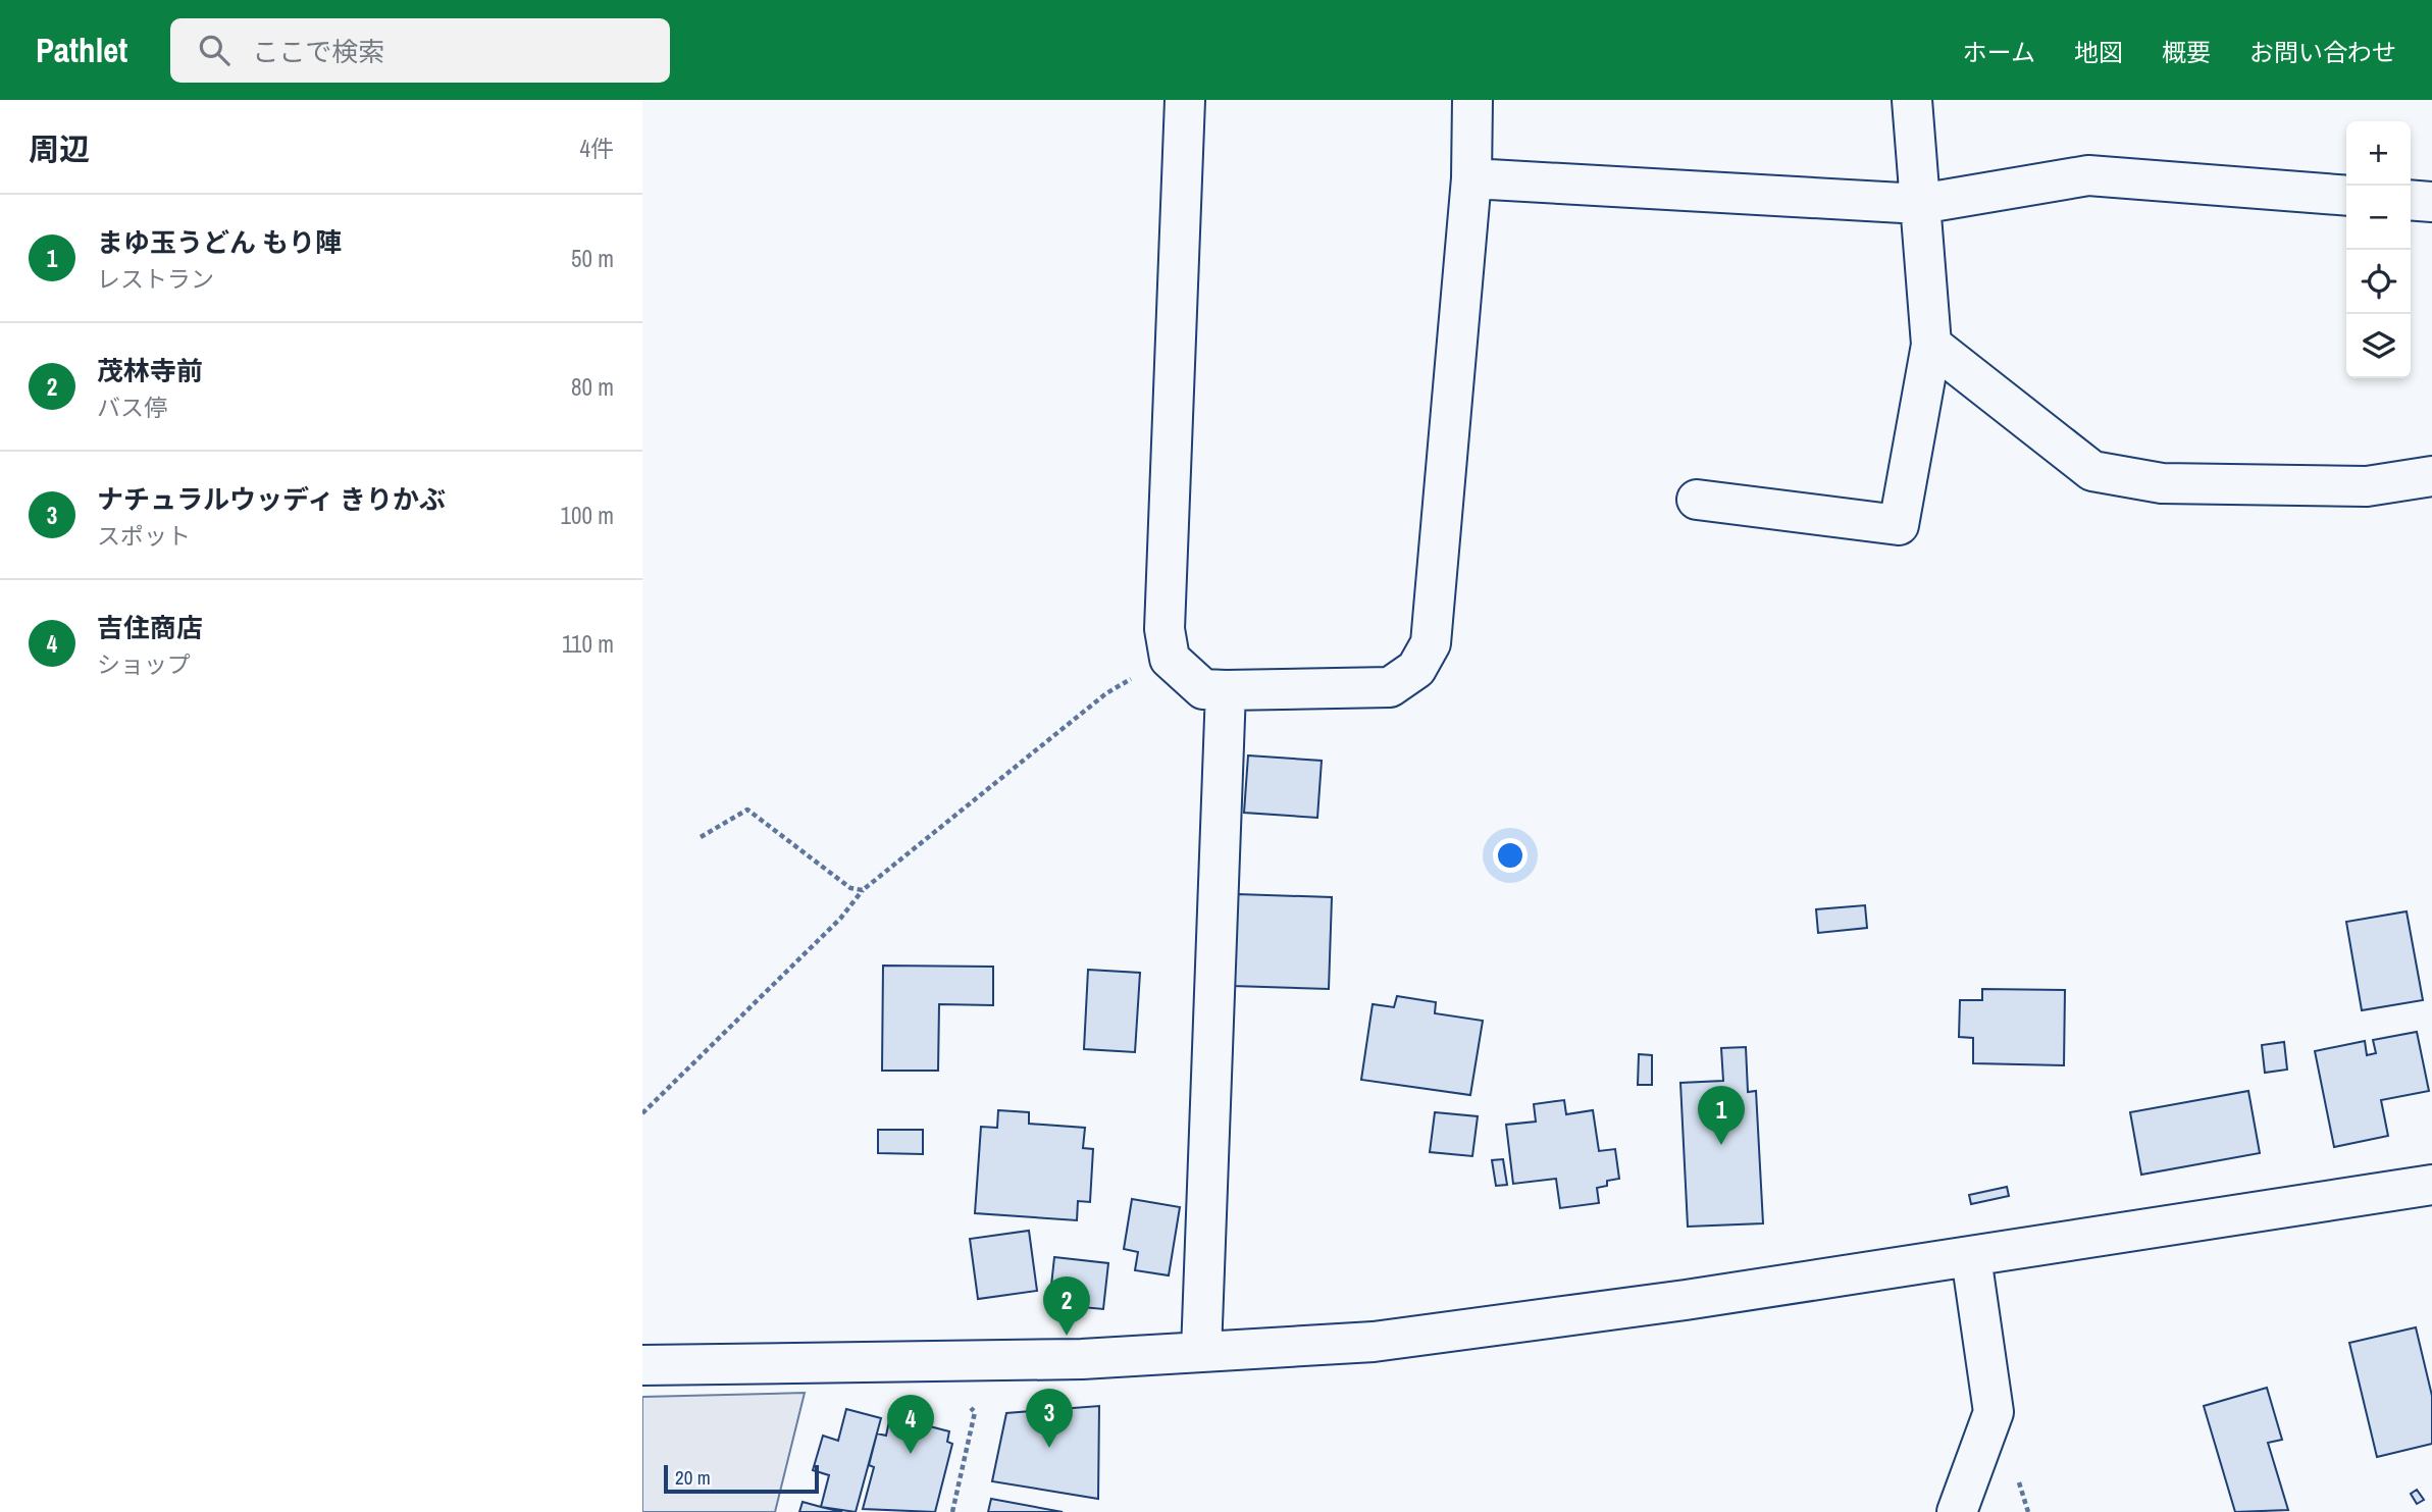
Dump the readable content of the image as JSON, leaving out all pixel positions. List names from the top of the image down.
{
  "scale_bar": "20 m",
  "page": {
    "header": "Pathlet",
    "search": "ここで検索",
    "nav": [
      "ホーム",
      "地図",
      "概要",
      "お問い合わせ"
    ],
    "heading": ["周辺", "4件"],
    "map_buttons": ["+", "−"],
    "list": [
      {
        "mark": "1",
        "name": "まゆ玉うどん もり陣",
        "note": "レストラン",
        "value": "50 m"
      },
      {
        "mark": "2",
        "name": "茂林寺前",
        "note": "バス停",
        "value": "80 m"
      },
      {
        "mark": "3",
        "name": "ナチュラルウッディ きりかぶ",
        "note": "スポット",
        "value": "100 m"
      },
      {
        "mark": "4",
        "name": "吉住商店",
        "note": "ショップ",
        "value": "110 m"
      }
    ],
    "pins": [
      "1",
      "2",
      "3",
      "4"
    ],
    "scale": "20 m"
  }
}
